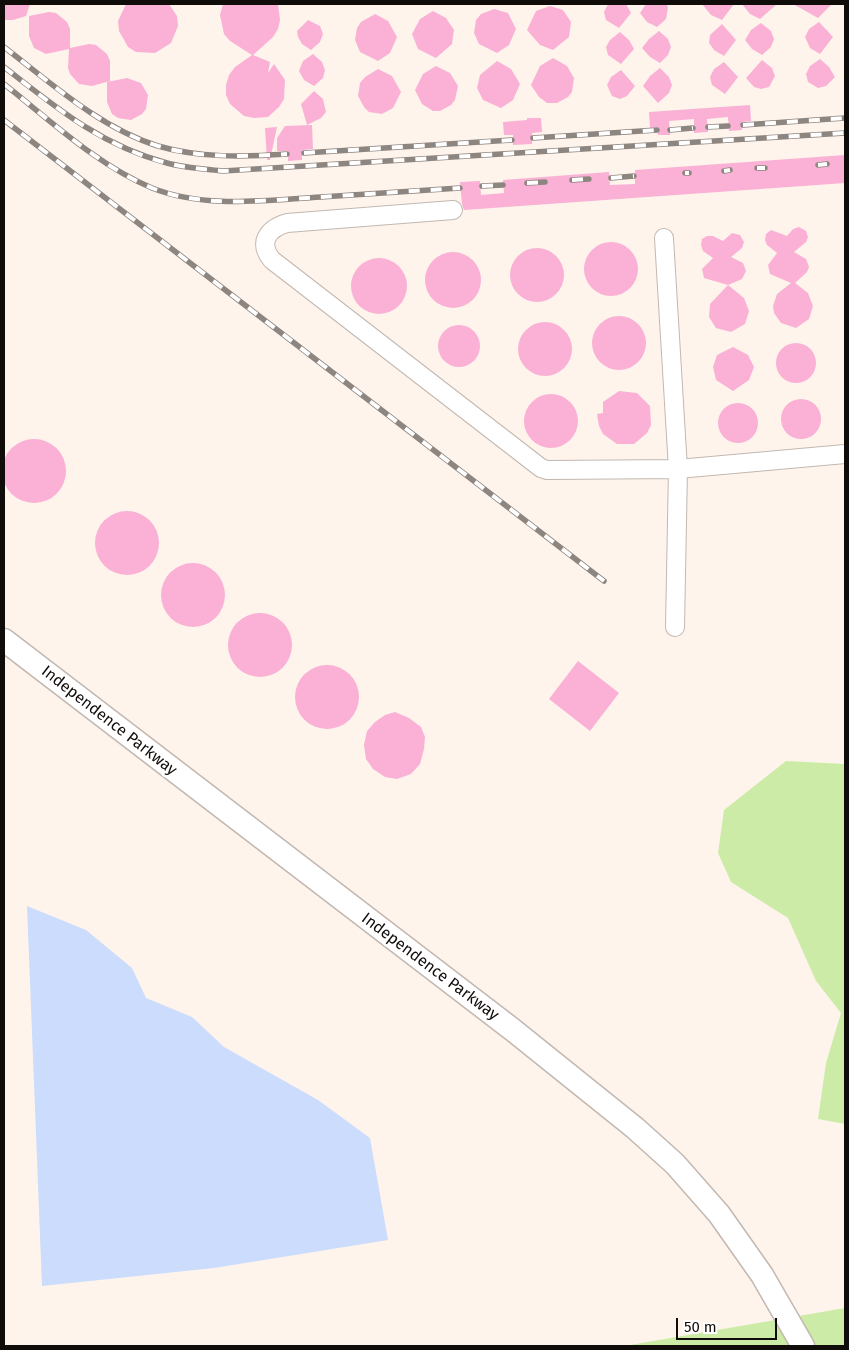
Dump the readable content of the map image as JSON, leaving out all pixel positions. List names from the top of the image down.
{
  "streets": {
    "main road": ["Independence Parkway"]
  },
  "scale_bar": "50 m"
}
